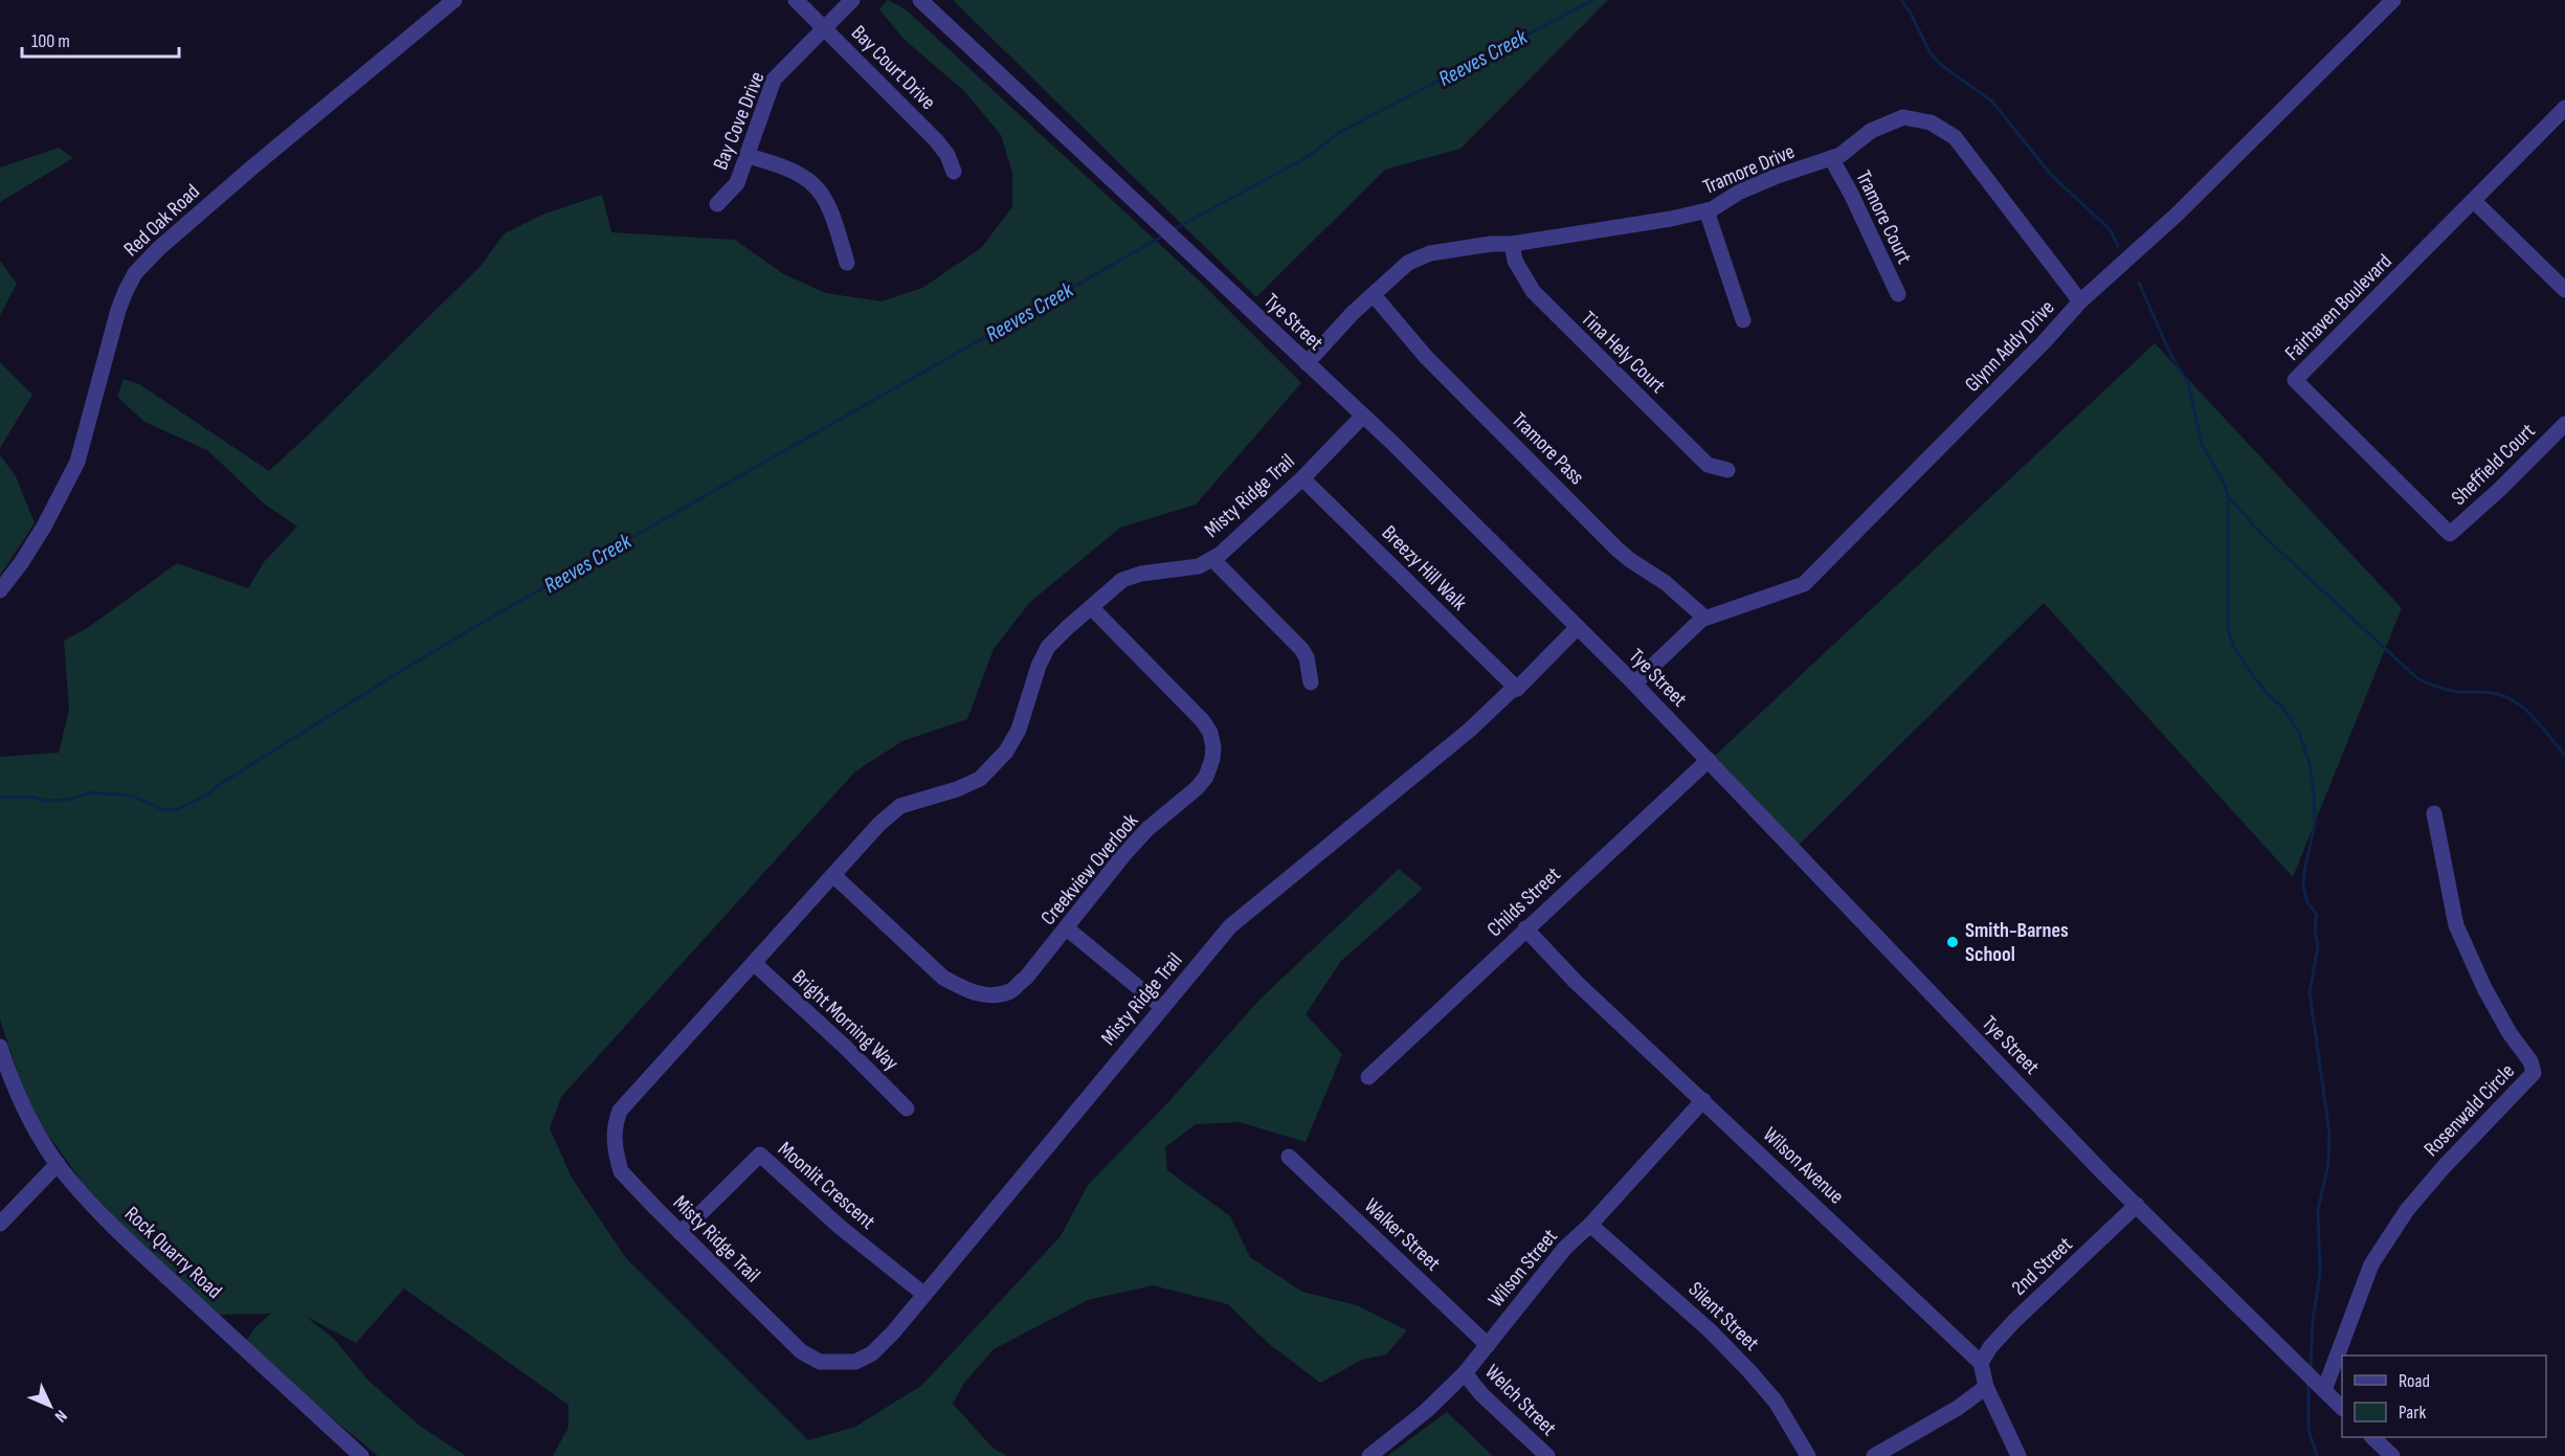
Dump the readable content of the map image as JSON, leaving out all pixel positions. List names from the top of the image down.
{
  "streets": {
    "street": [
      "Bay Court Drive",
      "Bay Cove Drive",
      "Tramore Drive",
      "Tramore Court",
      "Red Oak Road",
      "Fairhaven Boulevard",
      "Tye Street",
      "Glynn Addy Drive",
      "Tina Hely Court",
      "Tramore Pass",
      "Sheffield Court",
      "Misty Ridge Trail",
      "Breezy Hill Walk",
      "Creekview Overlook",
      "Childs Street",
      "Bright Morning Way",
      "Rosenwald Circle",
      "Wilson Avenue",
      "Moonlit Crescent",
      "Walker Street",
      "Rock Quarry Road",
      "2nd Street",
      "Wilson Street",
      "Silent Street",
      "Welch Street"
    ]
  },
  "crossings": [
    ["Bay Court Drive", "Bay Cove Drive"],
    ["Tramore Drive", "Tramore Court"],
    ["Tramore Drive", "Tye Street"],
    ["Tramore Drive", "Glynn Addy Drive"],
    ["Tramore Drive", "Tina Hely Court"],
    ["Tramore Drive", "Tramore Pass"],
    ["Fairhaven Boulevard", "Sheffield Court"],
    ["Tye Street", "Glynn Addy Drive"],
    ["Tye Street", "Misty Ridge Trail"],
    ["Tye Street", "Childs Street"],
    ["Tye Street", "Rosenwald Circle"],
    ["Tye Street", "2nd Street"],
    ["Glynn Addy Drive", "Tramore Pass"],
    ["Misty Ridge Trail", "Breezy Hill Walk"],
    ["Misty Ridge Trail", "Creekview Overlook"],
    ["Misty Ridge Trail", "Bright Morning Way"],
    ["Misty Ridge Trail", "Moonlit Crescent"],
    ["Childs Street", "Wilson Avenue"],
    ["Wilson Avenue", "2nd Street"],
    ["Wilson Avenue", "Wilson Street"],
    ["Walker Street", "Wilson Street"],
    ["Wilson Street", "Silent Street"],
    ["Wilson Street", "Welch Street"]
  ],
  "water": ["Reeves Creek"],
  "places": ["Smith-Barnes School"],
  "legend": ["Road", "Park"],
  "scale_bar": "100 m",
  "north": "bottom right"
}
